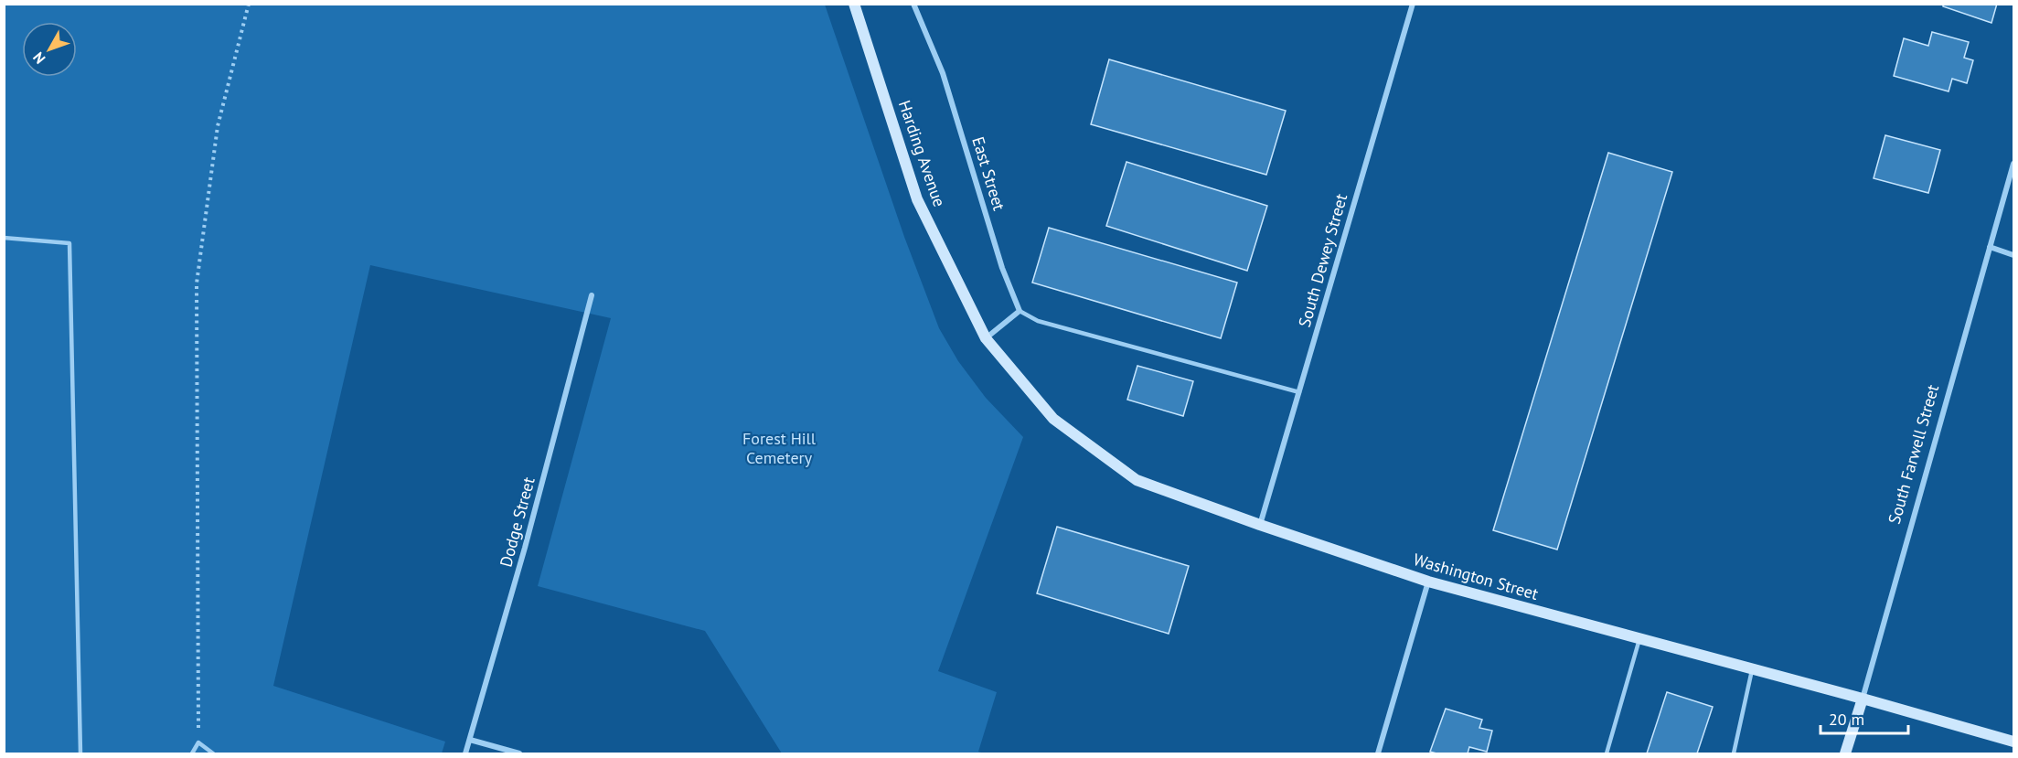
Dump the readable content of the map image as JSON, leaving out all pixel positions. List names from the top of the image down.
{
  "streets": {
    "main road": ["Harding Avenue", "South Farwell Street", "Washington Street"],
    "street": ["East Street", "South Dewey Street", "Dodge Street"]
  },
  "crossings": [
    ["Harding Avenue", "Washington Street"],
    ["South Dewey Street", "Washington Street"],
    ["South Farwell Street", "Washington Street"]
  ],
  "parks": ["Forest Hill Cemetery"],
  "scale_bar": "20 m",
  "north": "bottom left"
}
